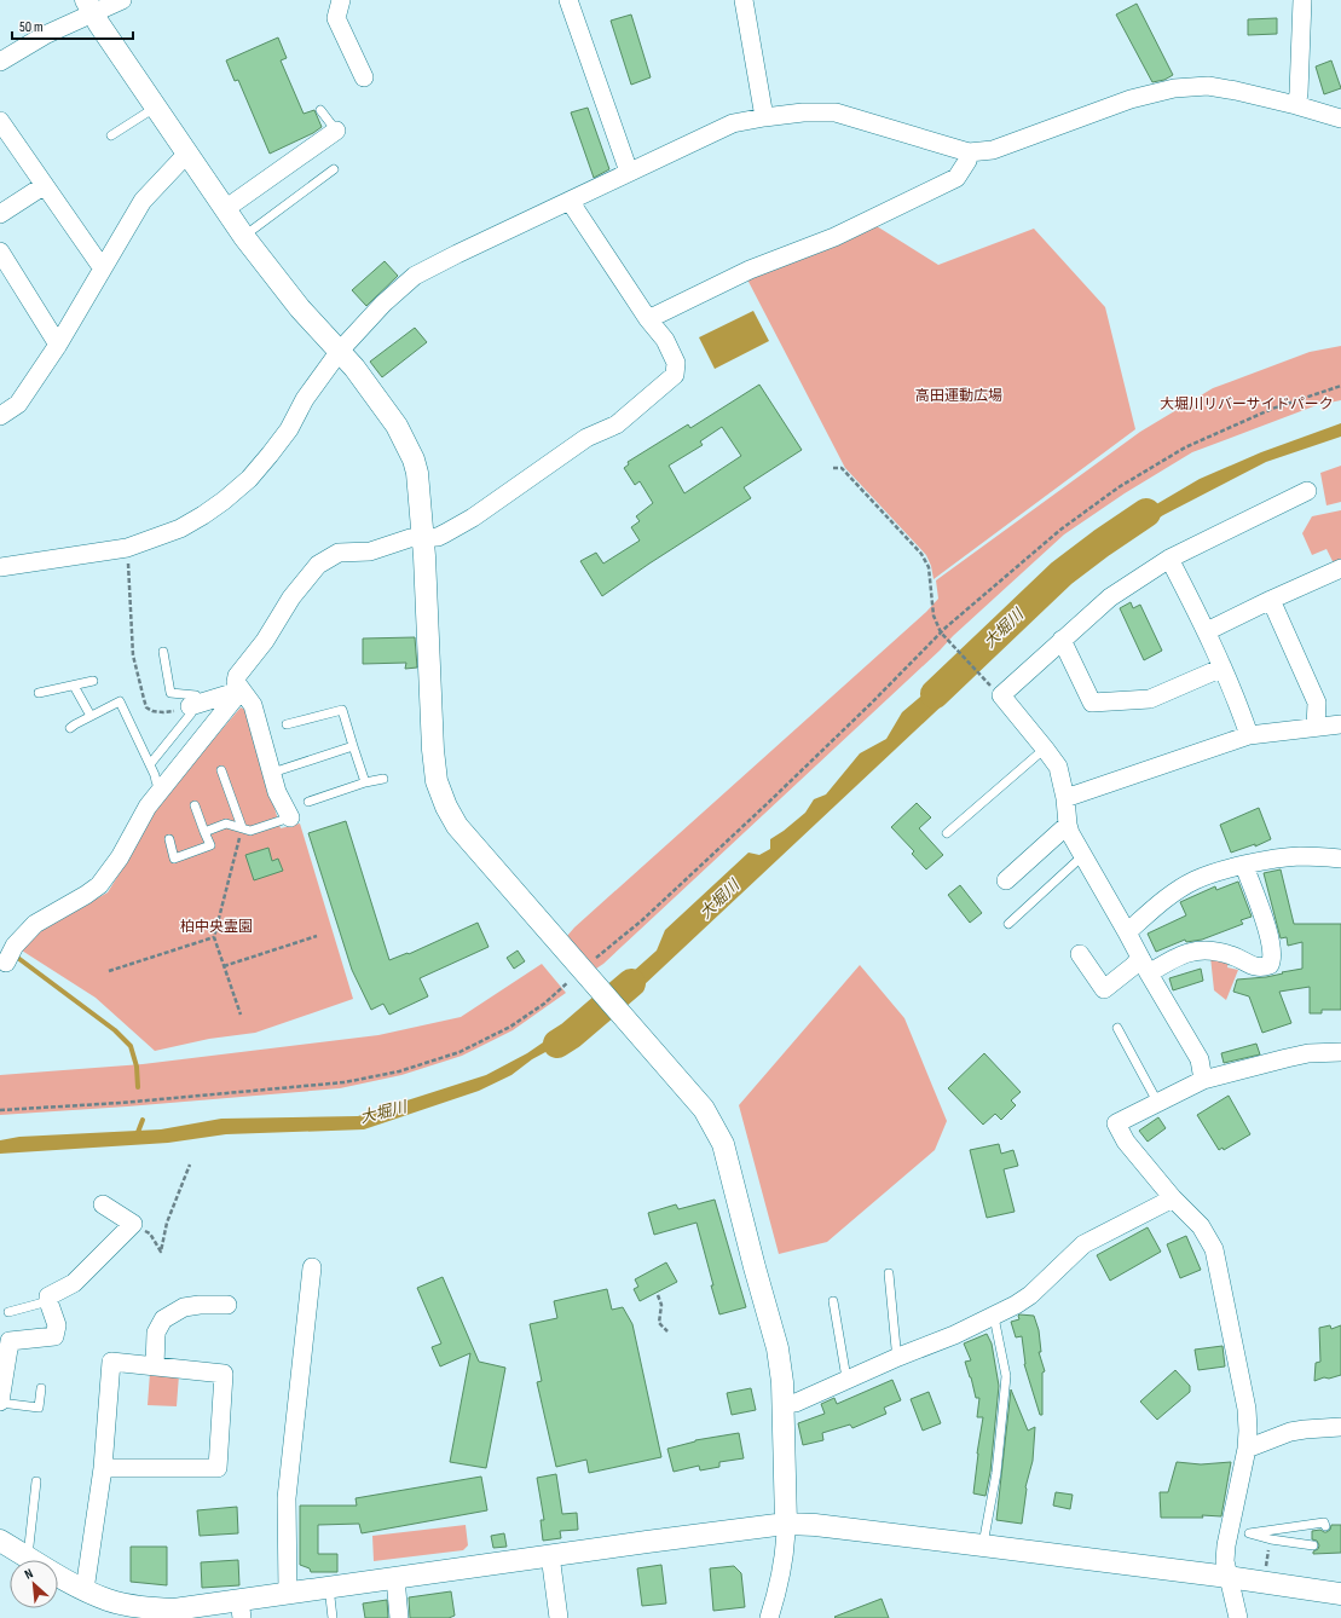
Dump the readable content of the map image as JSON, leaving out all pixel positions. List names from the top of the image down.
{
  "water": ["大堀川"],
  "parks": ["高田運動広場", "大堀川リバーサイドパーク", "柏中央霊園"],
  "scale_bar": "50 m",
  "north": "top left"
}
